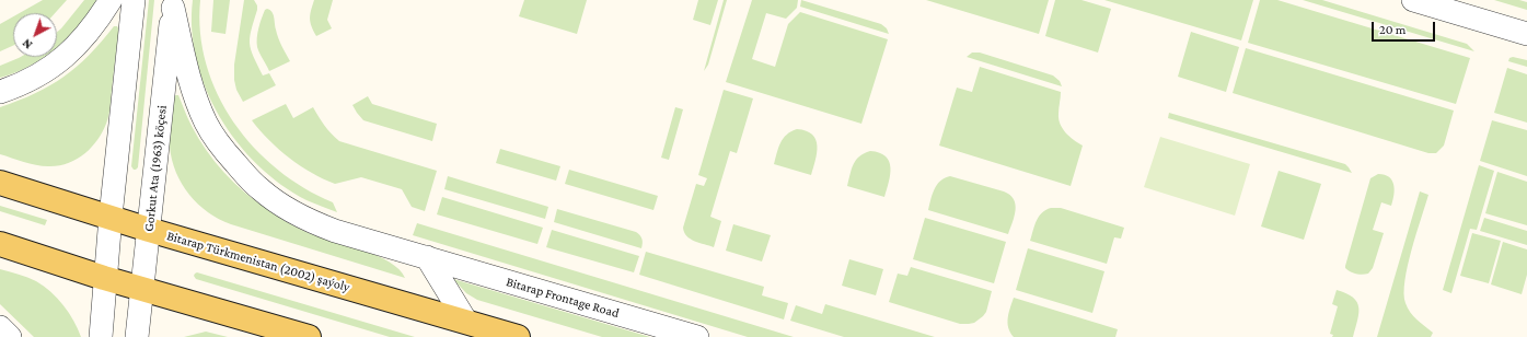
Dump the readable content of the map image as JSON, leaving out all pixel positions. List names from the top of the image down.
{
  "streets": {
    "main road": ["Bitarap Türkmenistan (2002) şaýoly"],
    "street": ["Gorkut Ata (1963) köçesi", "Bitarap Frontage Road"]
  },
  "crossings": [
    ["Gorkut Ata (1963) köçesi", "Bitarap Türkmenistan (2002) şaýoly"],
    ["Gorkut Ata (1963) köçesi", "Bitarap Frontage Road"]
  ],
  "scale_bar": "20 m",
  "north": "bottom left"
}
